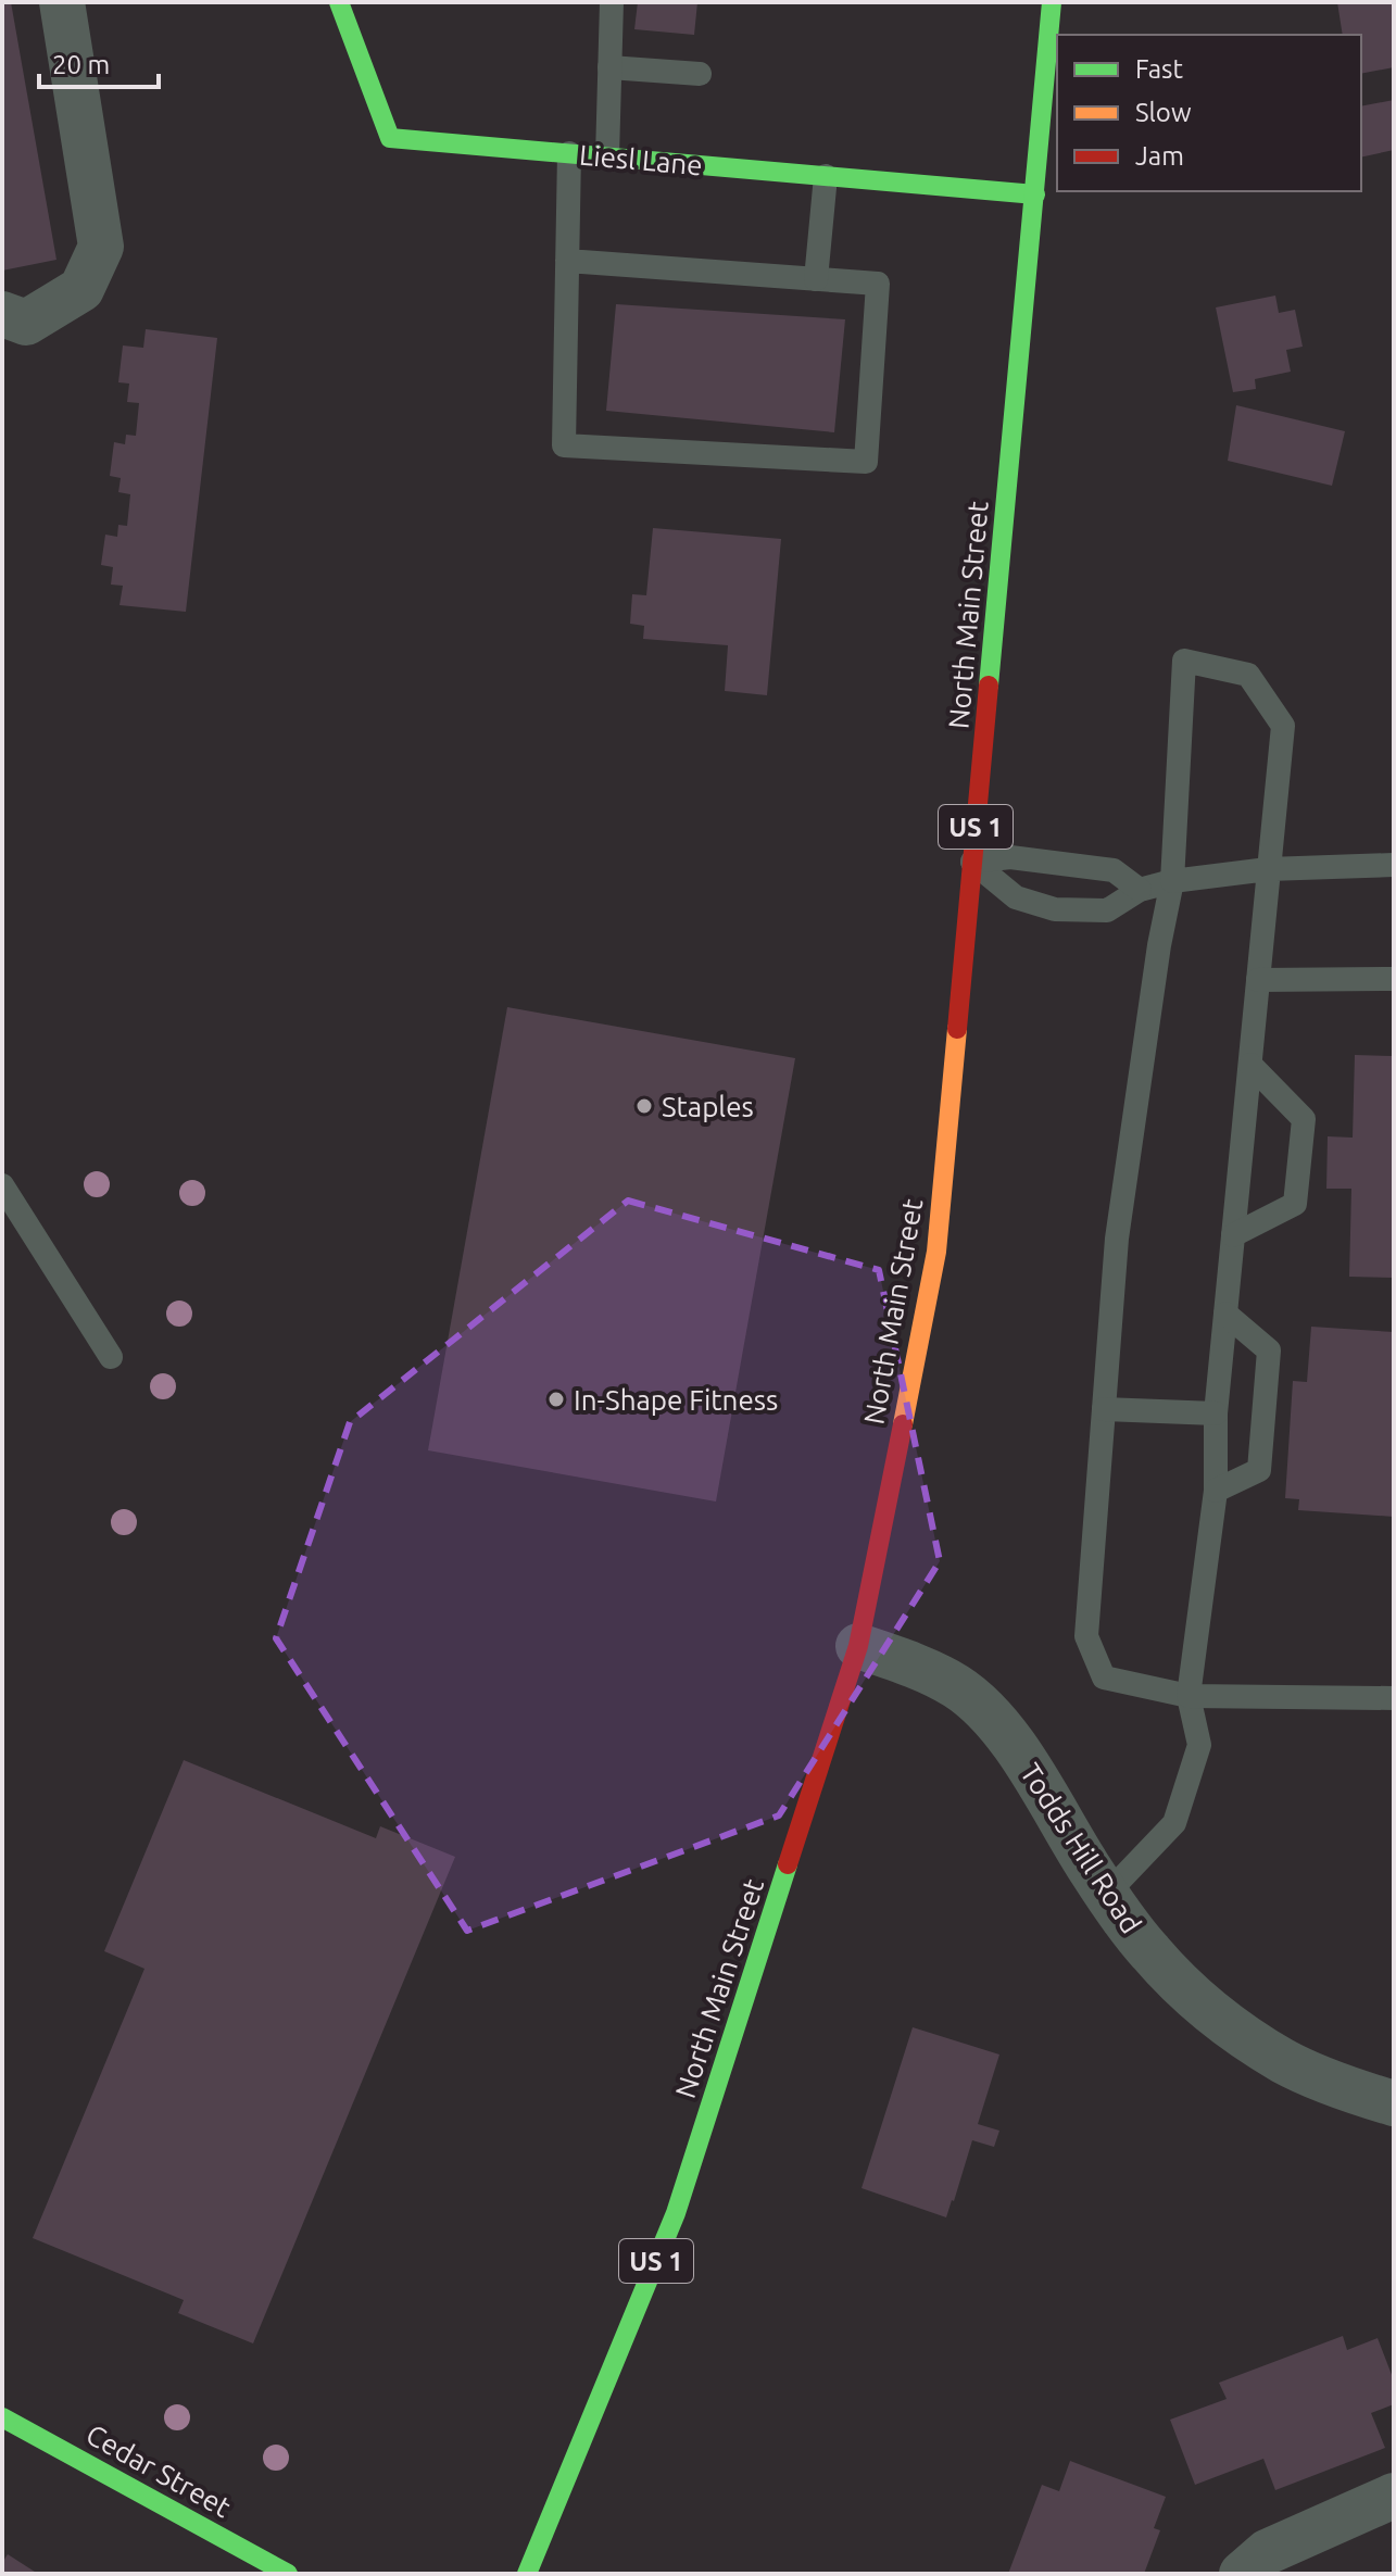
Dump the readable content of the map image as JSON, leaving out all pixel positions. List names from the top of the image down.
{
  "streets": {
    "main road": [
      "Liesl Lane",
      "North Main Street",
      "US 1",
      "Cedar Street"
    ],
    "street": ["Todds Hill Road"]
  },
  "crossings": [
    ["Liesl Lane", "North Main Street"],
    ["North Main Street", "Todds Hill Road"]
  ],
  "places": ["Staples", "In-Shape Fitness"],
  "legend": ["Fast", "Slow", "Jam"],
  "scale_bar": "20 m"
}
